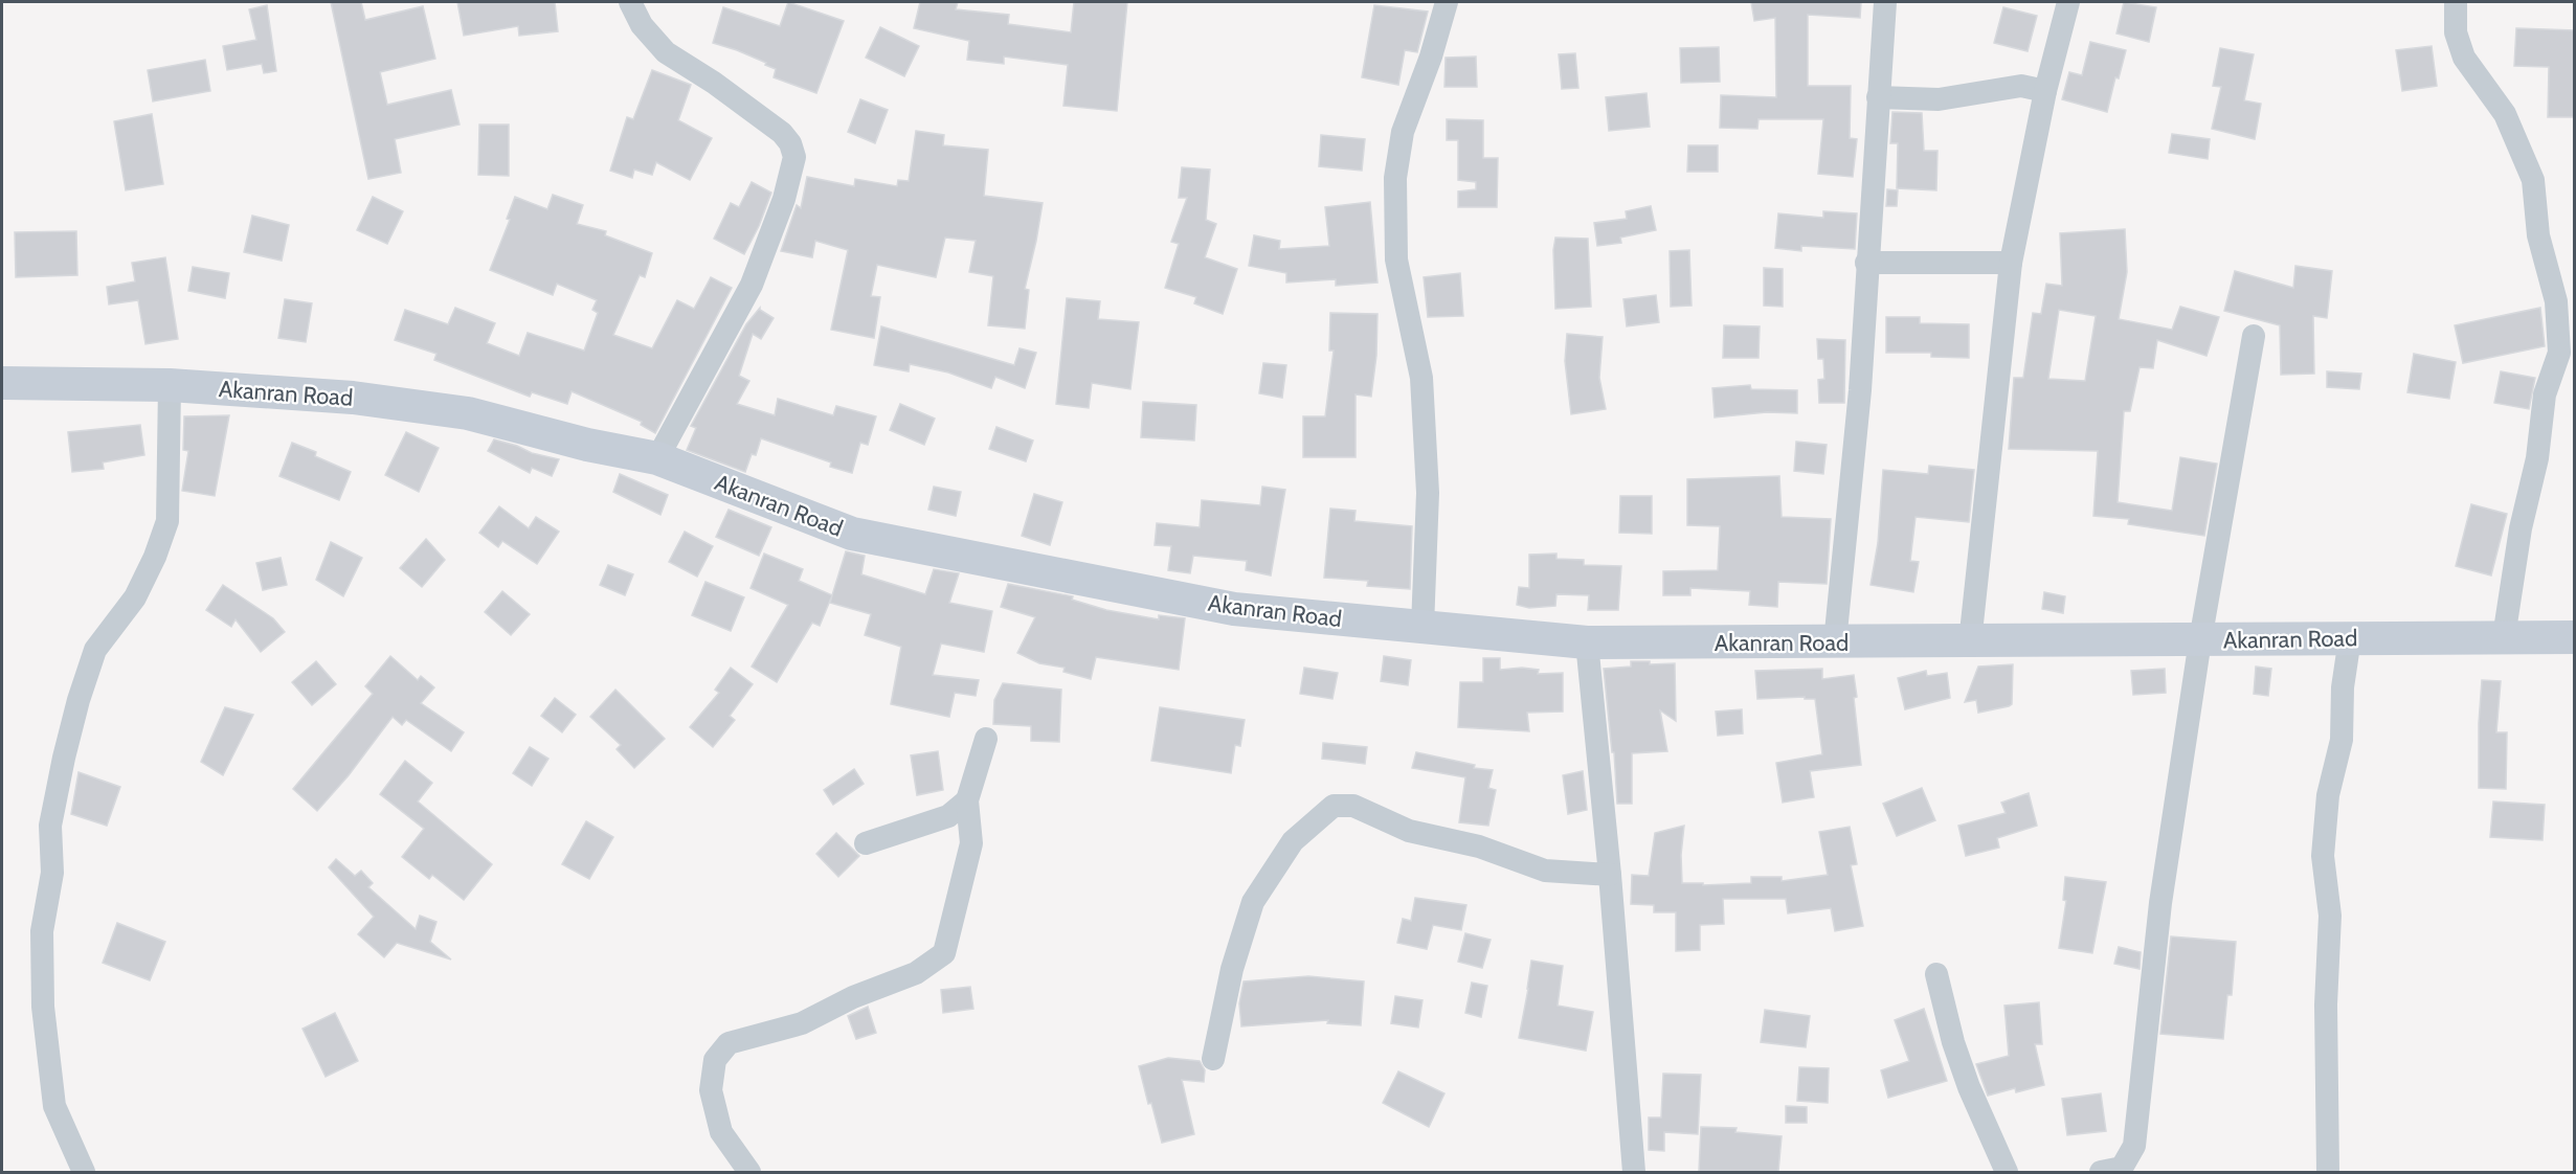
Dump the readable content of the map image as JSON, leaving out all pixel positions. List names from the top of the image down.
{
  "streets": {
    "main road": ["Akanran Road"]
  }
}
